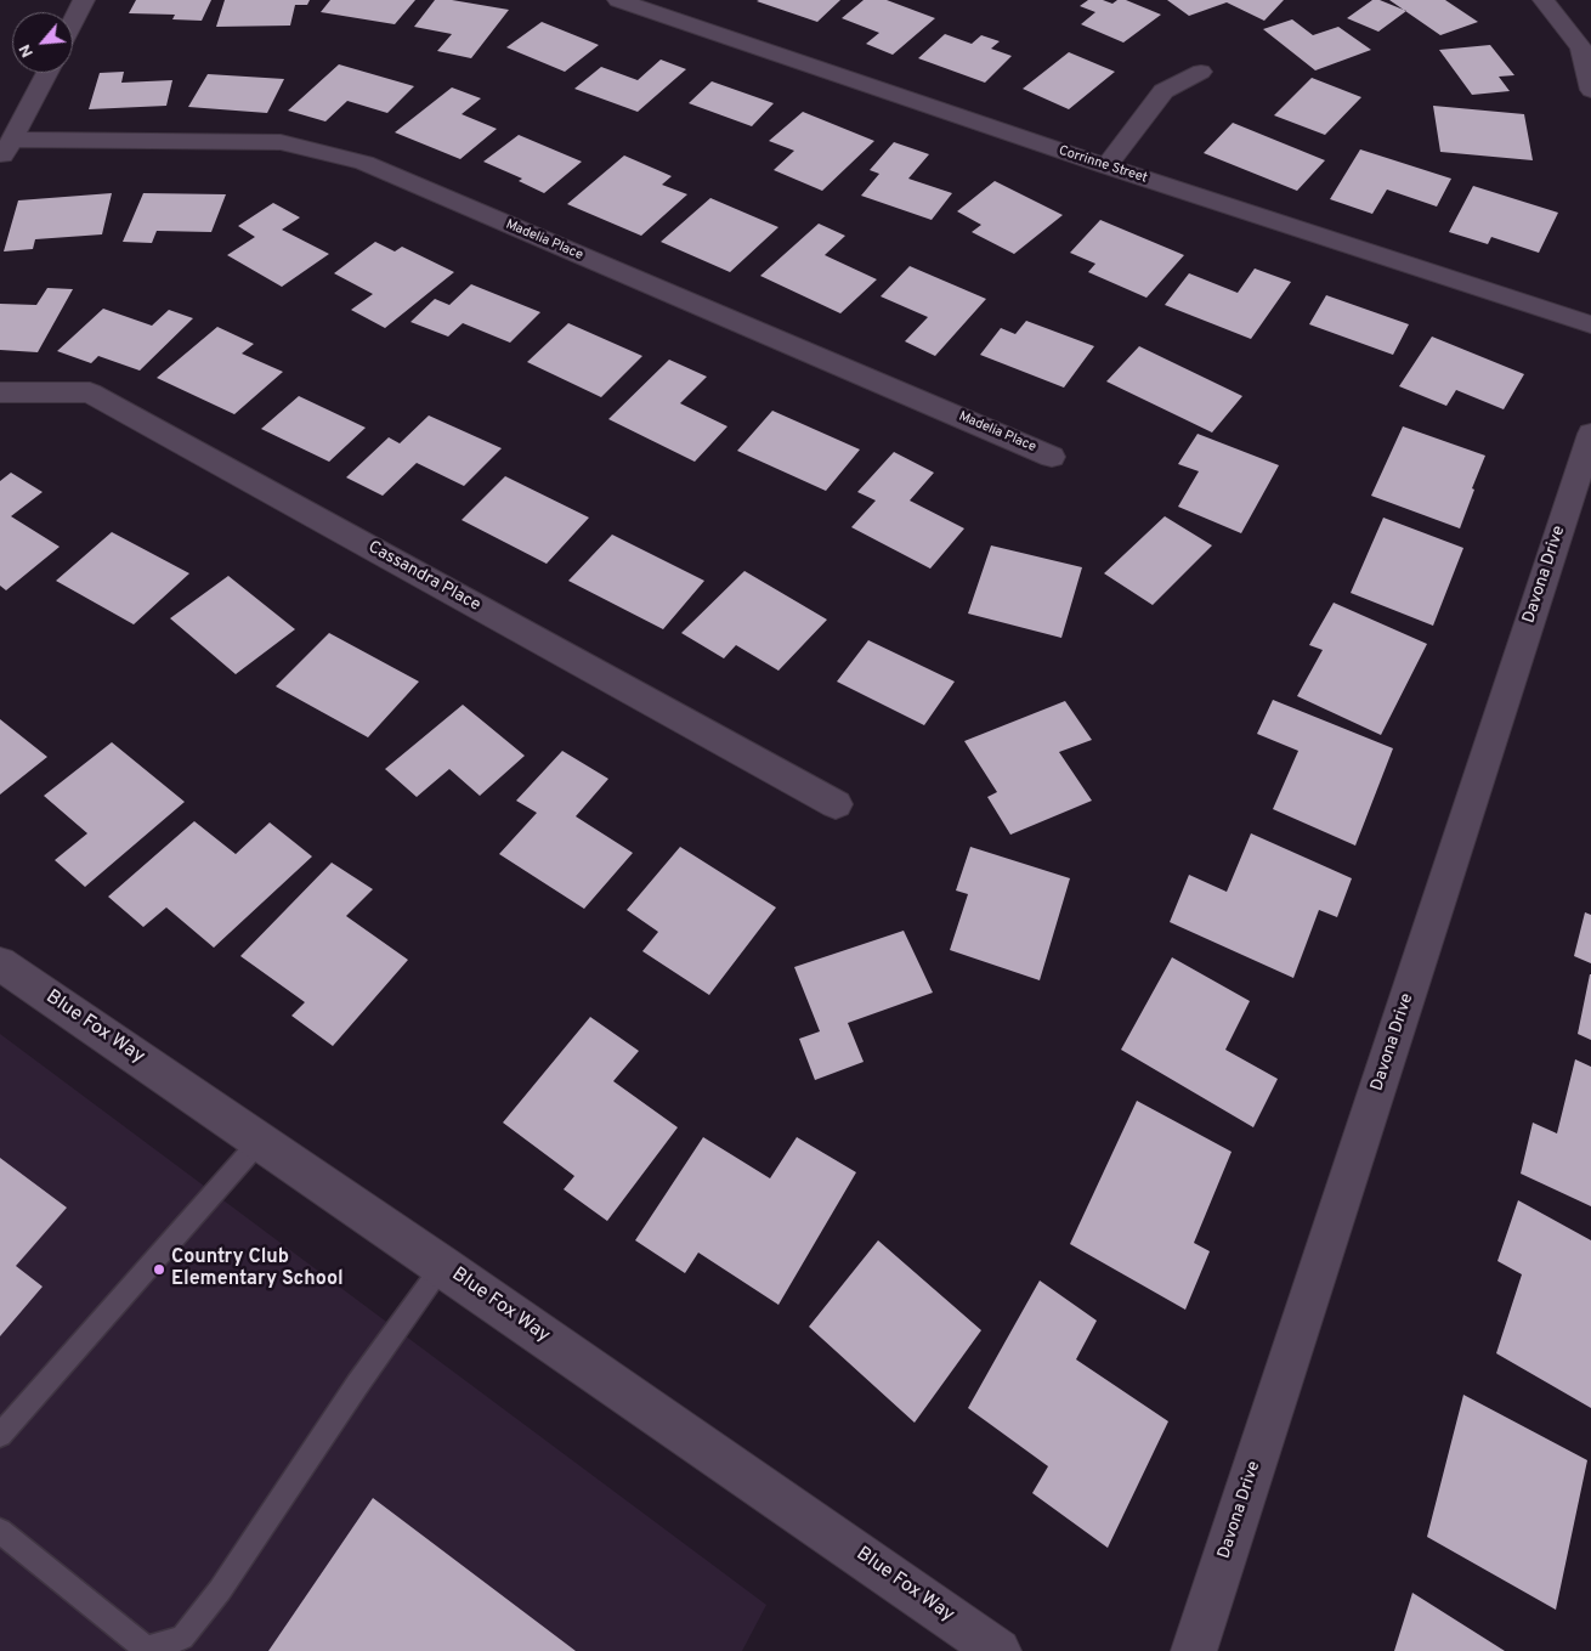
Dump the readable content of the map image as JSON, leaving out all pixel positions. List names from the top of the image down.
{
  "streets": {
    "street": [
      "Corrinne Street",
      "Madelia Place",
      "Davona Drive",
      "Cassandra Place",
      "Blue Fox Way"
    ]
  },
  "places": ["Country Club Elementary School"],
  "north": "bottom left"
}
